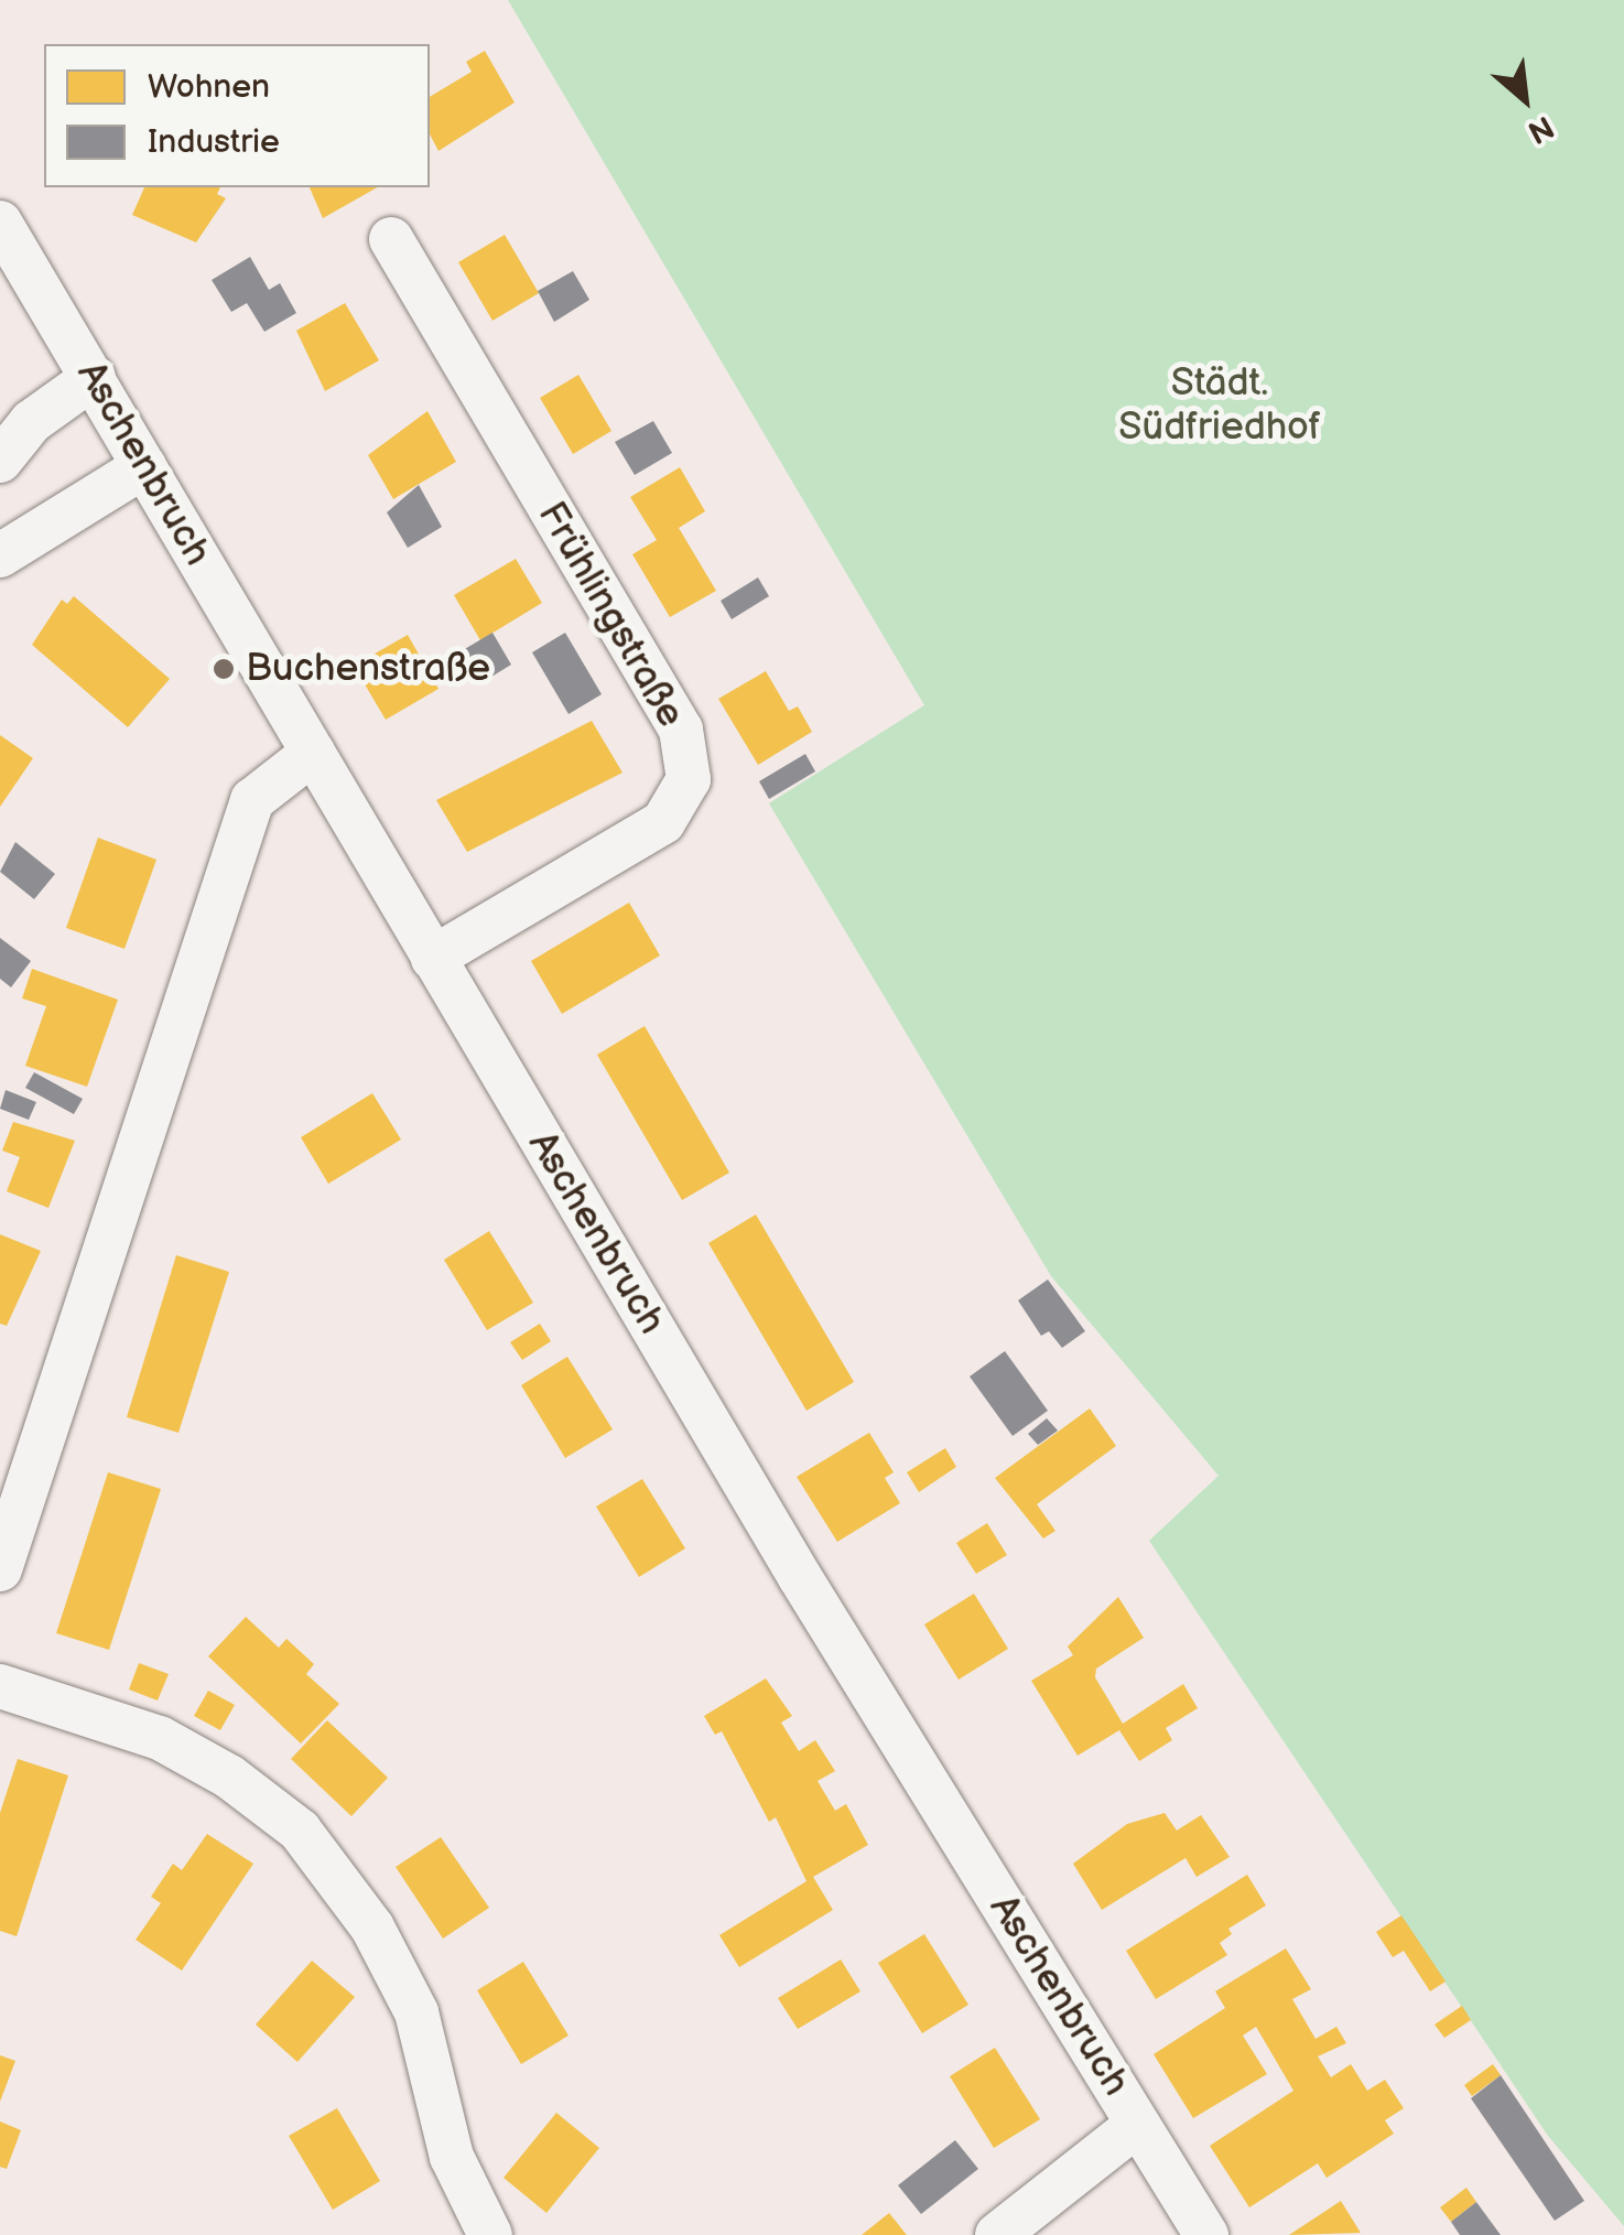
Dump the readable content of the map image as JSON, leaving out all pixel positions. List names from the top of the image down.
{
  "streets": {
    "street": ["Aschenbruch", "Frühlingstraße"]
  },
  "crossings": [
    ["Aschenbruch", "Frühlingstraße"]
  ],
  "parks": ["Städt. Südfriedhof"],
  "places": ["Buchenstraße"],
  "legend": ["Wohnen", "Industrie"],
  "north": "bottom right"
}
